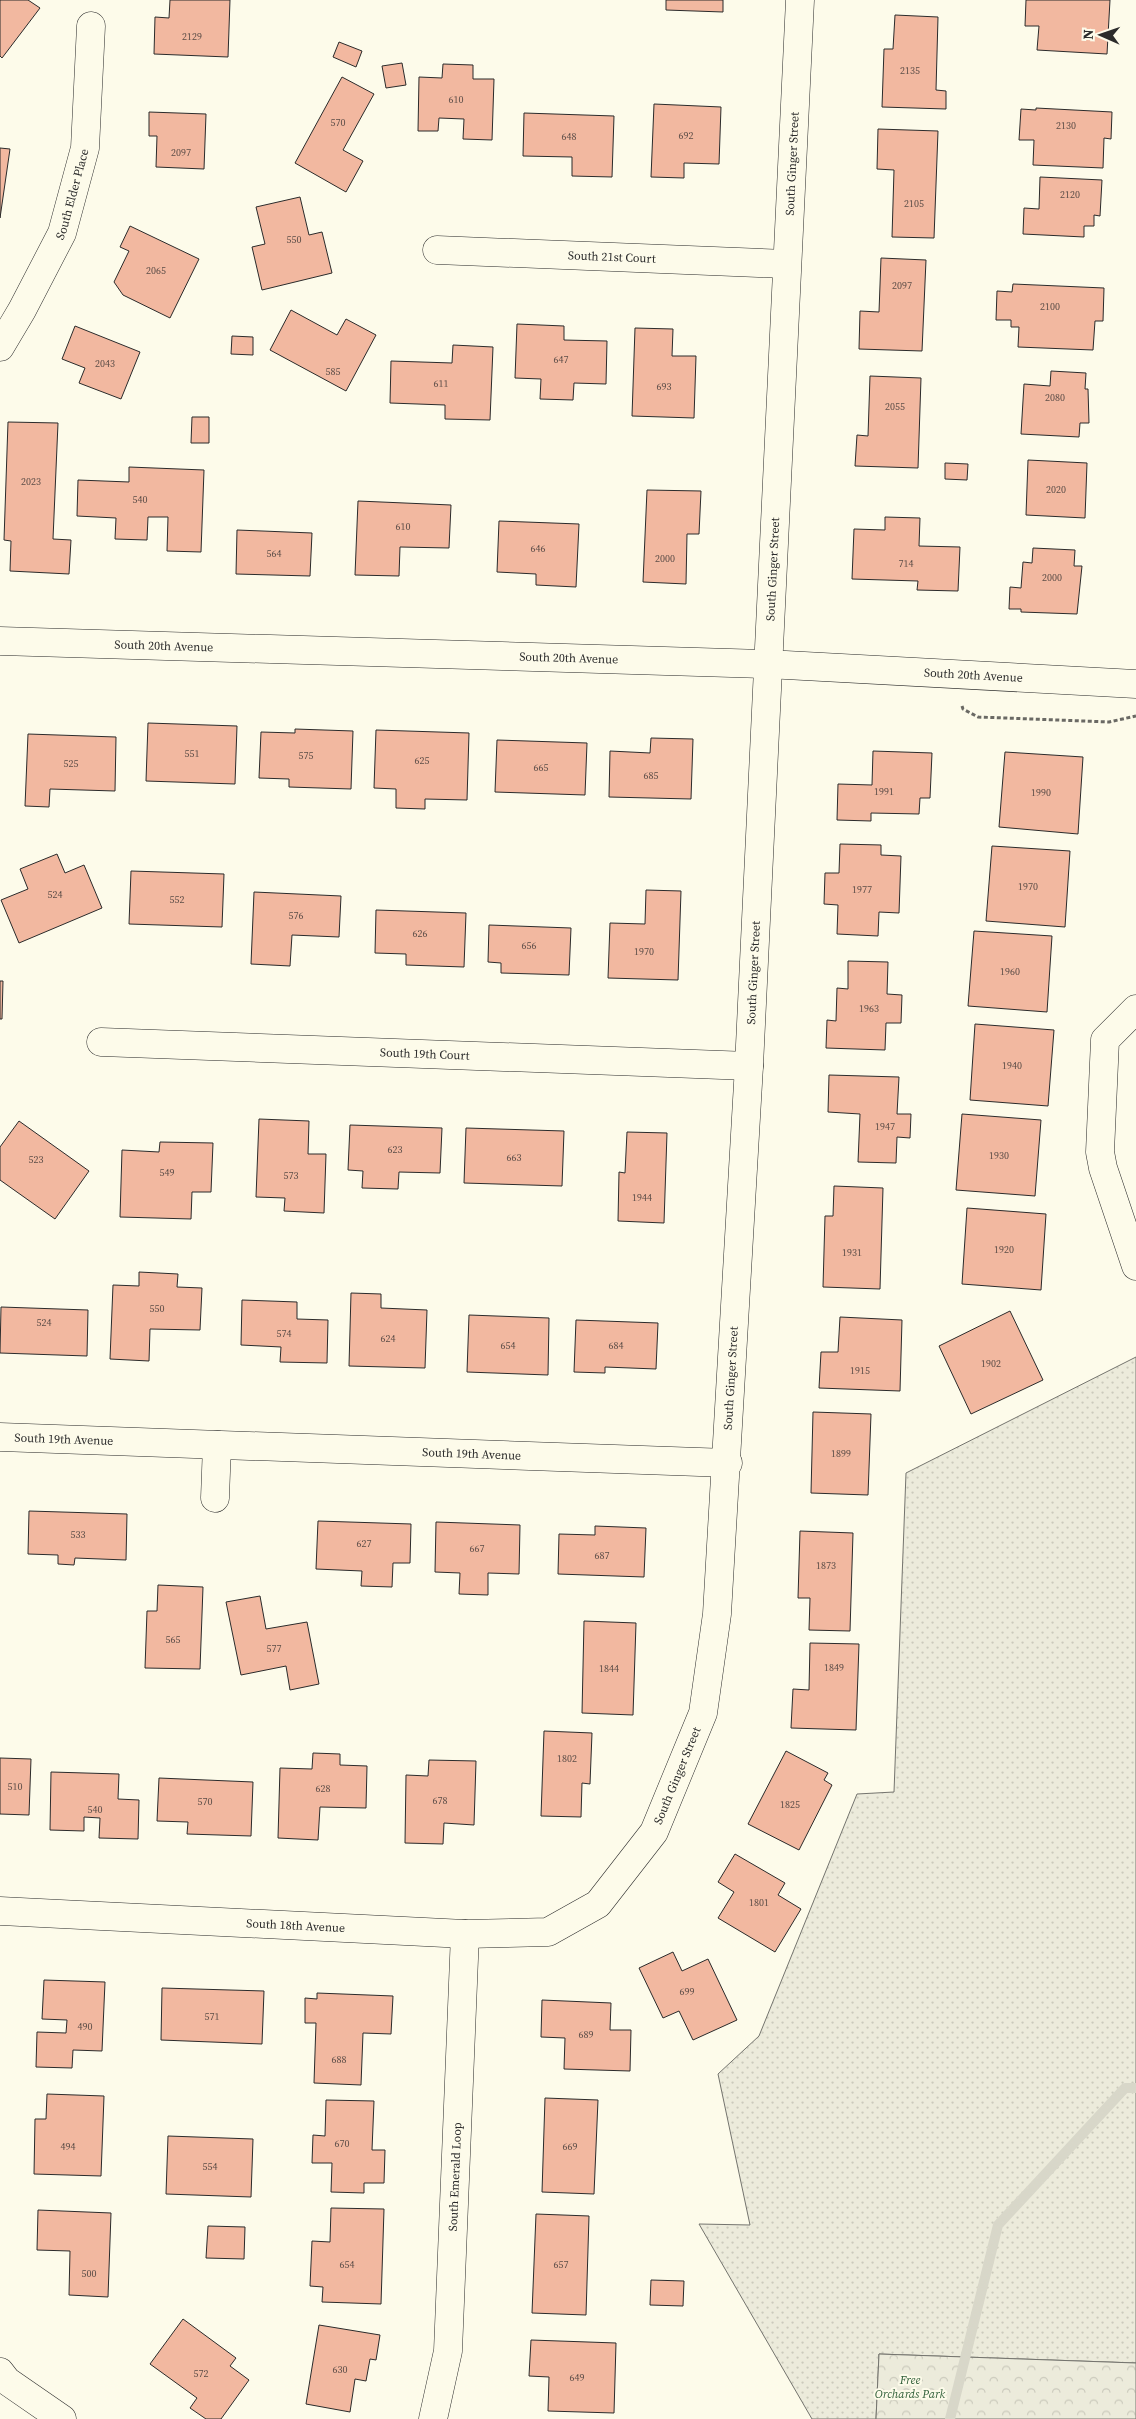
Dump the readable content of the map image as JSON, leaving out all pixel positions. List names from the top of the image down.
{
  "streets": {
    "street": [
      "South Ginger Street",
      "South Elder Place",
      "South 21st Court",
      "South 20th Avenue",
      "South 19th Court",
      "South 19th Avenue",
      "South 18th Avenue",
      "South Emerald Loop"
    ]
  },
  "crossings": [
    ["South Ginger Street", "South 21st Court"],
    ["South Ginger Street", "South 20th Avenue"],
    ["South Ginger Street", "South 19th Court"],
    ["South Ginger Street", "South 19th Avenue"],
    ["South Ginger Street", "South 18th Avenue"],
    ["South 18th Avenue", "South Emerald Loop"]
  ],
  "parks": ["Free Orchards Park"],
  "house_numbers": [
    "2129",
    "2135",
    "610",
    "570",
    "2130",
    "692",
    "648",
    "2097",
    "2120",
    "2105",
    "550",
    "2065",
    "2097",
    "2100",
    "647",
    "2043",
    "585",
    "611",
    "693",
    "2080",
    "2055",
    "2023",
    "2020",
    "540",
    "610",
    "646",
    "564",
    "2000",
    "714",
    "2000",
    "551",
    "575",
    "625",
    "525",
    "665",
    "685",
    "1991",
    "1990",
    "1970",
    "1977",
    "524",
    "552",
    "576",
    "626",
    "656",
    "1970",
    "1960",
    "1963",
    "1940",
    "1947",
    "623",
    "1930",
    "663",
    "523",
    "549",
    "573",
    "1944",
    "1920",
    "1931",
    "550",
    "524",
    "574",
    "624",
    "654",
    "684",
    "1902",
    "1915",
    "1899",
    "533",
    "627",
    "667",
    "687",
    "1873",
    "565",
    "577",
    "1849",
    "1844",
    "1802",
    "510",
    "628",
    "678",
    "570",
    "1825",
    "540",
    "1801",
    "699",
    "571",
    "490",
    "689",
    "688",
    "670",
    "494",
    "669",
    "554",
    "654",
    "657",
    "500",
    "630",
    "572",
    "649"
  ],
  "north": "left"
}
